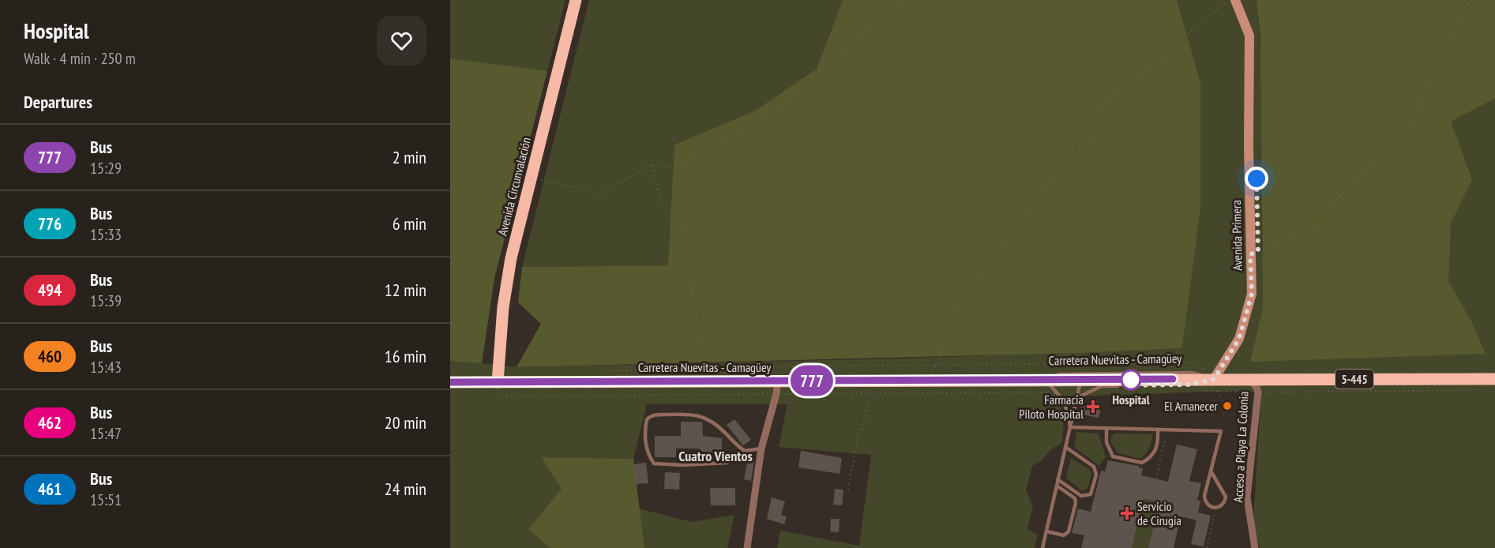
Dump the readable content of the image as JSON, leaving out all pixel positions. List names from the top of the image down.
{
  "streets": {
    "highway": ["Avenida Circunvalación", "Carretera Nuevitas - Camagüey", "5-445"],
    "main road": ["Avenida Primera"],
    "street": ["Acceso a Playa La Colonia"]
  },
  "crossings": [
    ["Avenida Circunvalación", "Carretera Nuevitas - Camagüey"],
    ["Avenida Primera", "Carretera Nuevitas - Camagüey"],
    ["Carretera Nuevitas - Camagüey", "Acceso a Playa La Colonia"]
  ],
  "districts": ["Cuatro Vientos"],
  "places": {
    "other": ["Hospital", "El Amanecer"],
    "health": ["Farmacia Piloto Hospital", "Servicio de Cirugía"]
  },
  "lines": ["bus line 777"],
  "page": {
    "heading": [
      ["Hospital", "Walk · 4 min · 250 m"],
      "Departures"
    ],
    "on_map": "777",
    "list": [
      {
        "mark": "777",
        "name": "Bus",
        "note": "15:29",
        "value": "2 min"
      },
      {
        "mark": "776",
        "name": "Bus",
        "note": "15:33",
        "value": "6 min"
      },
      {
        "mark": "494",
        "name": "Bus",
        "note": "15:39",
        "value": "12 min"
      },
      {
        "mark": "460",
        "name": "Bus",
        "note": "15:43",
        "value": "16 min"
      },
      {
        "mark": "462",
        "name": "Bus",
        "note": "15:47",
        "value": "20 min"
      },
      {
        "mark": "461",
        "name": "Bus",
        "note": "15:51",
        "value": "24 min"
      }
    ]
  }
}
